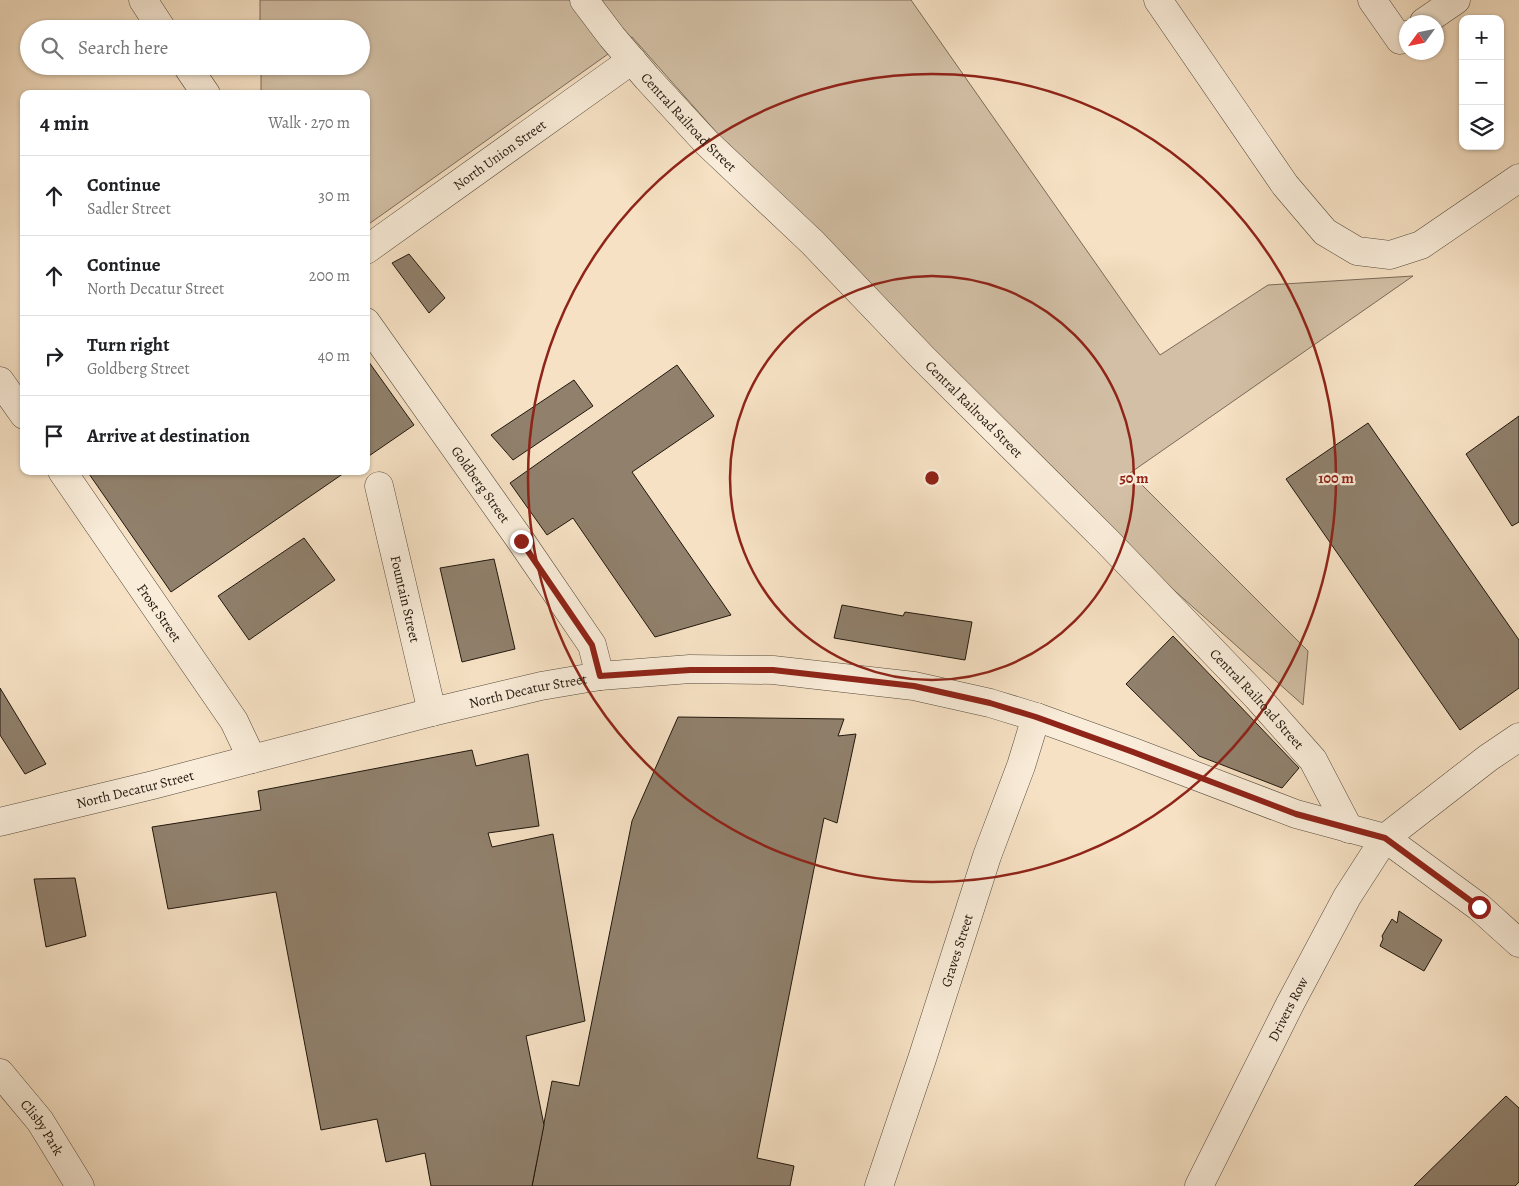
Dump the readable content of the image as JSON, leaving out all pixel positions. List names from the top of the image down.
{
  "streets": {
    "street": [
      "Central Railroad Street",
      "North Union Street",
      "Goldberg Street",
      "Fountain Street",
      "Frost Street",
      "North Decatur Street",
      "Graves Street",
      "Drivers Row",
      "Clisby Park"
    ]
  },
  "crossings": [
    ["Central Railroad Street", "North Union Street"],
    ["Central Railroad Street", "North Decatur Street"],
    ["Goldberg Street", "North Decatur Street"],
    ["Fountain Street", "North Decatur Street"],
    ["Frost Street", "North Decatur Street"],
    ["North Decatur Street", "Graves Street"],
    ["North Decatur Street", "Drivers Row"]
  ],
  "north": "bottom left",
  "page": {
    "map_buttons": ["+", "−"],
    "search": "Search here",
    "heading": ["4 min", "Walk · 270 m"],
    "list": [
      ["Continue", "Sadler Street", "30 m"],
      ["Continue", "North Decatur Street", "200 m"],
      ["Turn right", "Goldberg Street", "40 m"],
      "Arrive at destination"
    ]
  },
  "rings": ["50 m", "100 m"]
}
